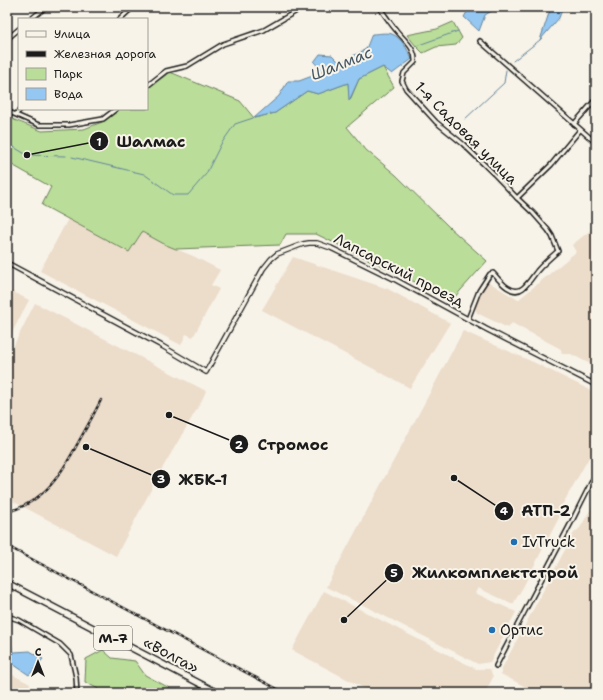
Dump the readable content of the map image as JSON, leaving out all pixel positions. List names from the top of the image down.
{
  "streets": {
    "highway": ["М-7", "«Волга»"],
    "street": ["1-я Садовая улица", "Лапсарский проезд"]
  },
  "crossings": [
    ["1-я Садовая улица", "Лапсарский проезд"]
  ],
  "water": ["Шалмас"],
  "places": [
    "Шалмас",
    "Стромос",
    "ЖБК-1",
    "АТП-2",
    "IvTruck",
    "Жилкомплектстрой",
    "Ортис"
  ],
  "legend": [
    "Улица",
    "Железная дорога",
    "Парк",
    "Вода"
  ],
  "north": "top"
}
